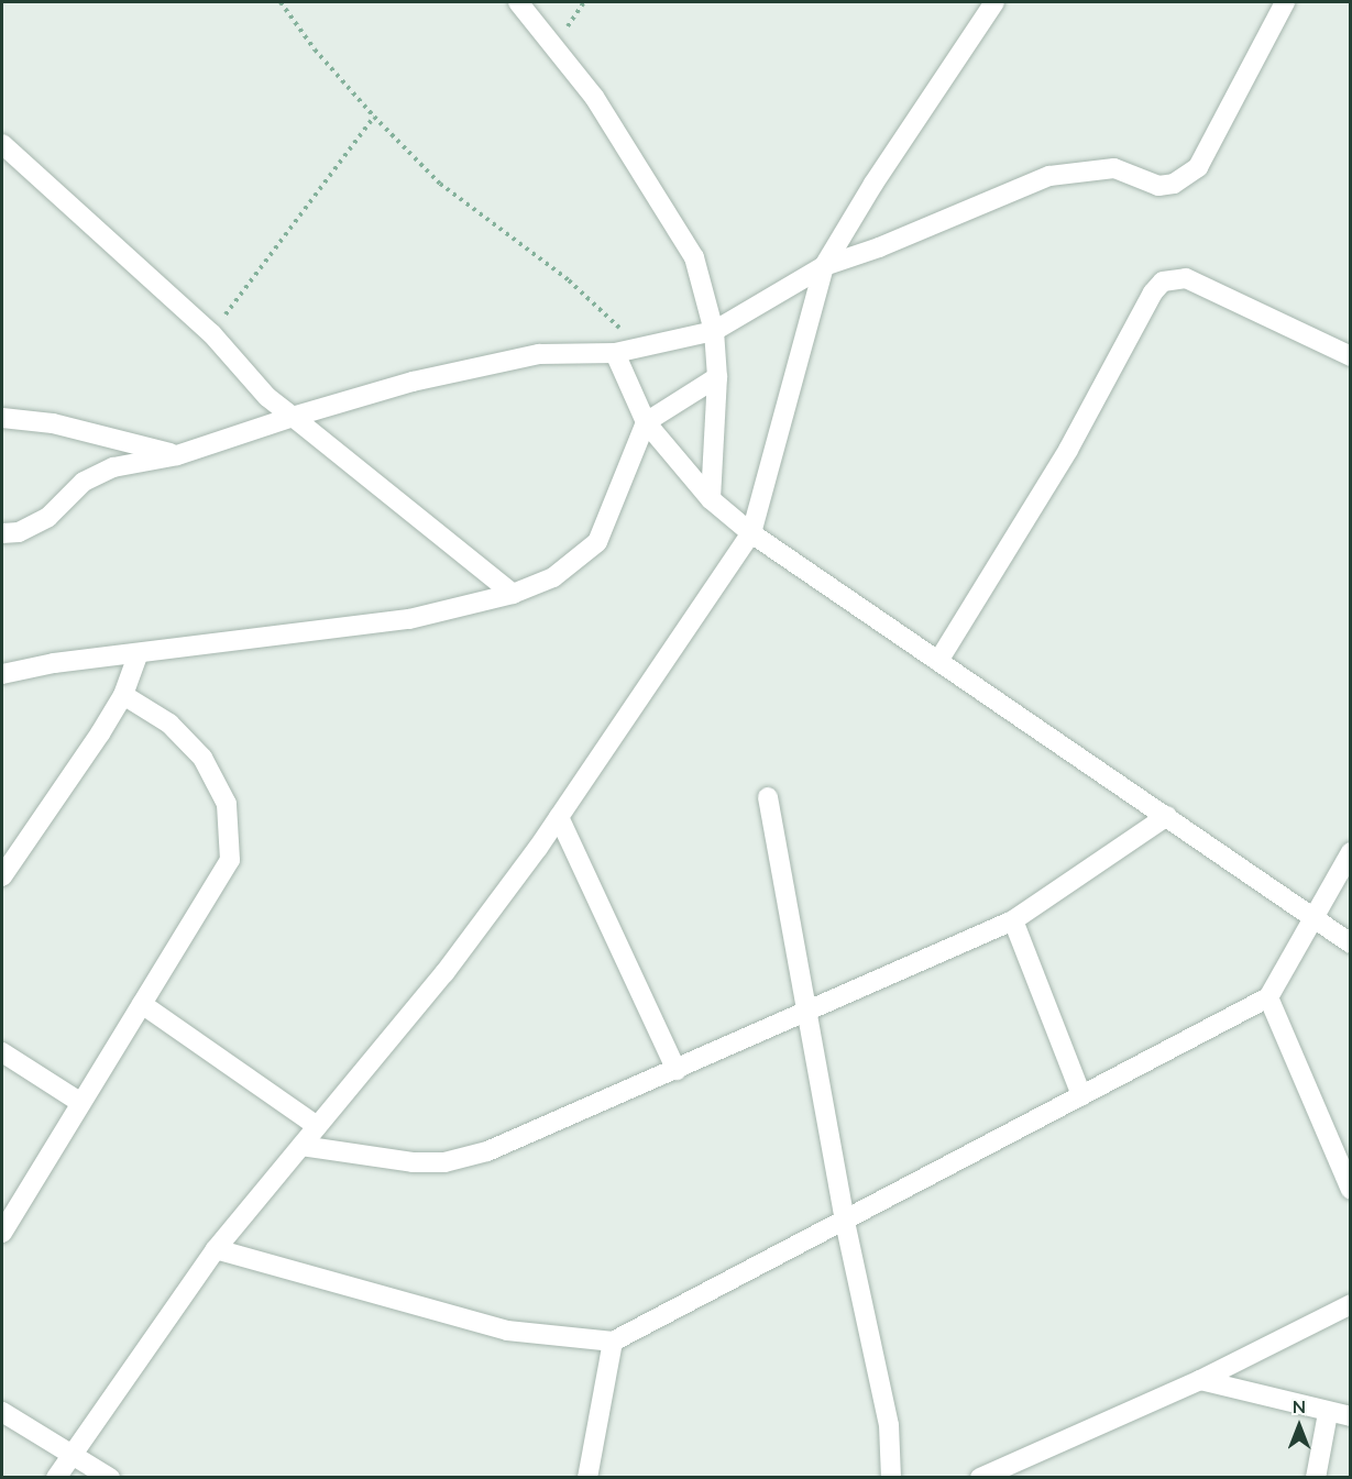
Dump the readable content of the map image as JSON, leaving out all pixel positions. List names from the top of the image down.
{
  "north": "top"
}
